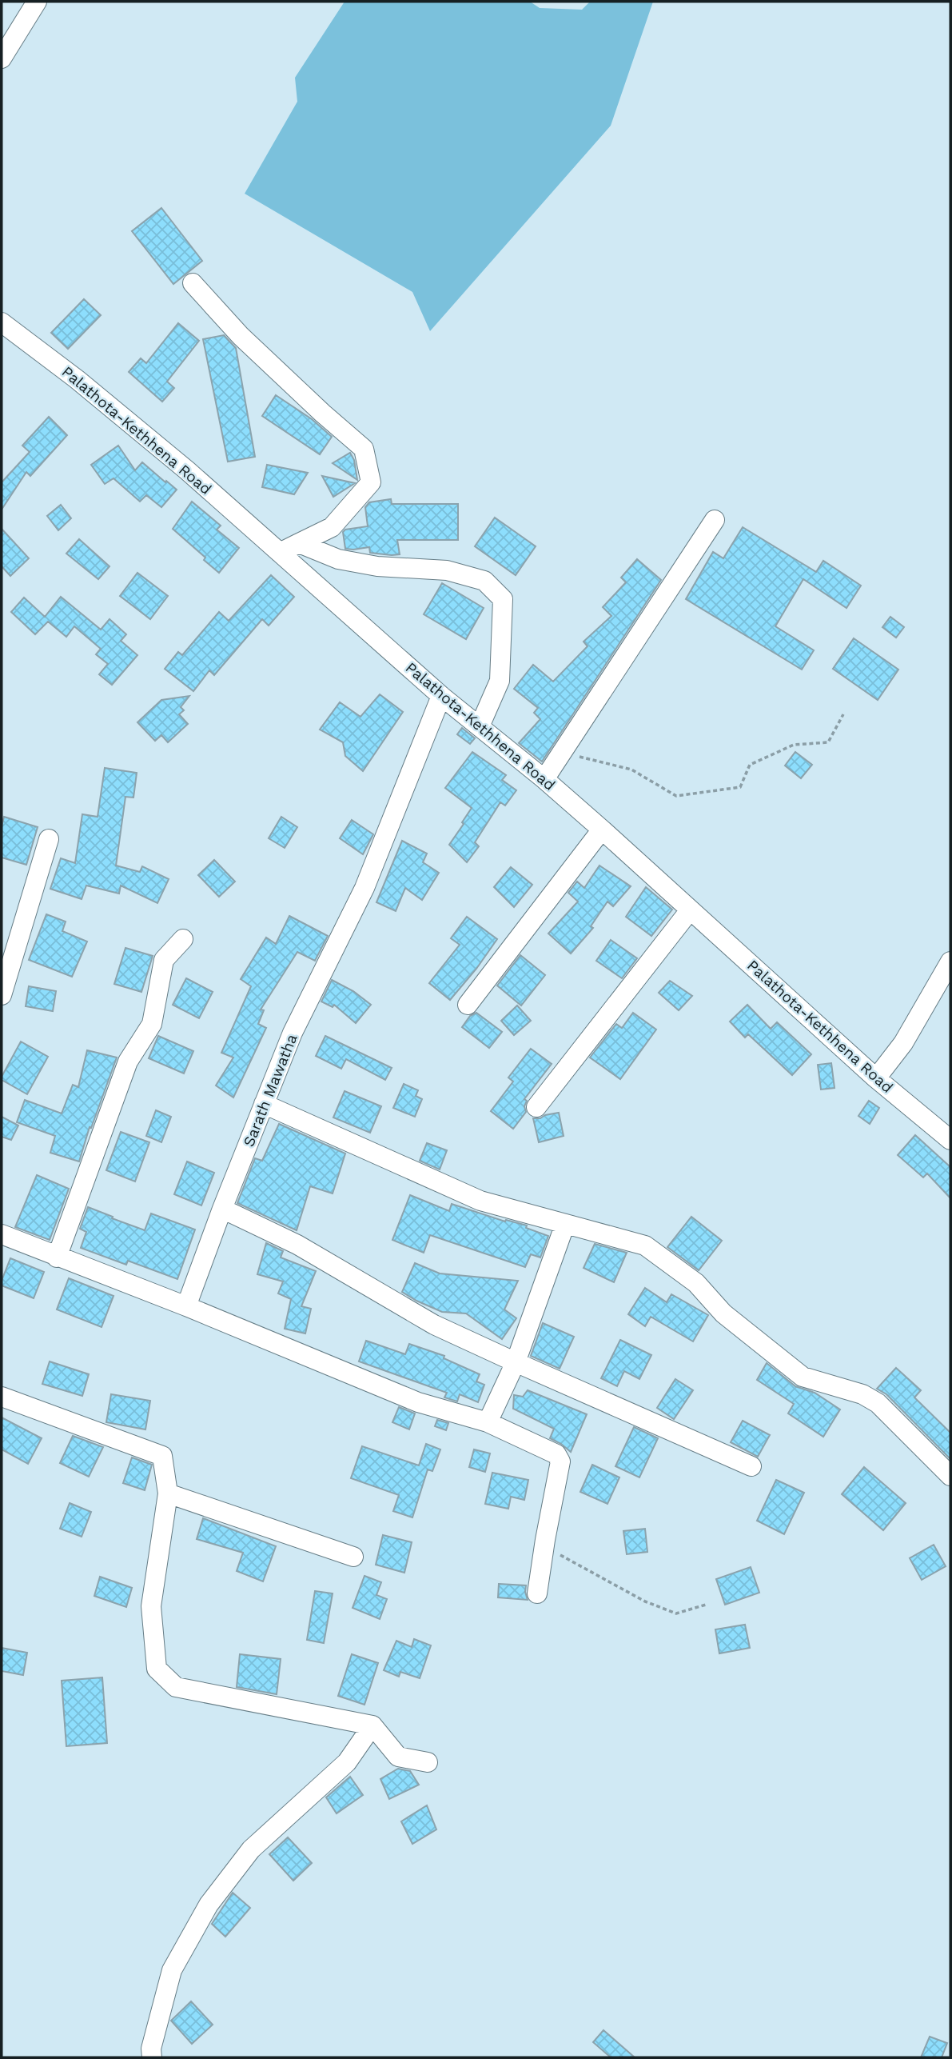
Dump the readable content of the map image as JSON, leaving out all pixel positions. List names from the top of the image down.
{
  "streets": {
    "street": ["Palathota-Kethhena Road", "Sarath Mawatha"]
  },
  "crossings": [
    ["Palathota-Kethhena Road", "Sarath Mawatha"]
  ]
}
